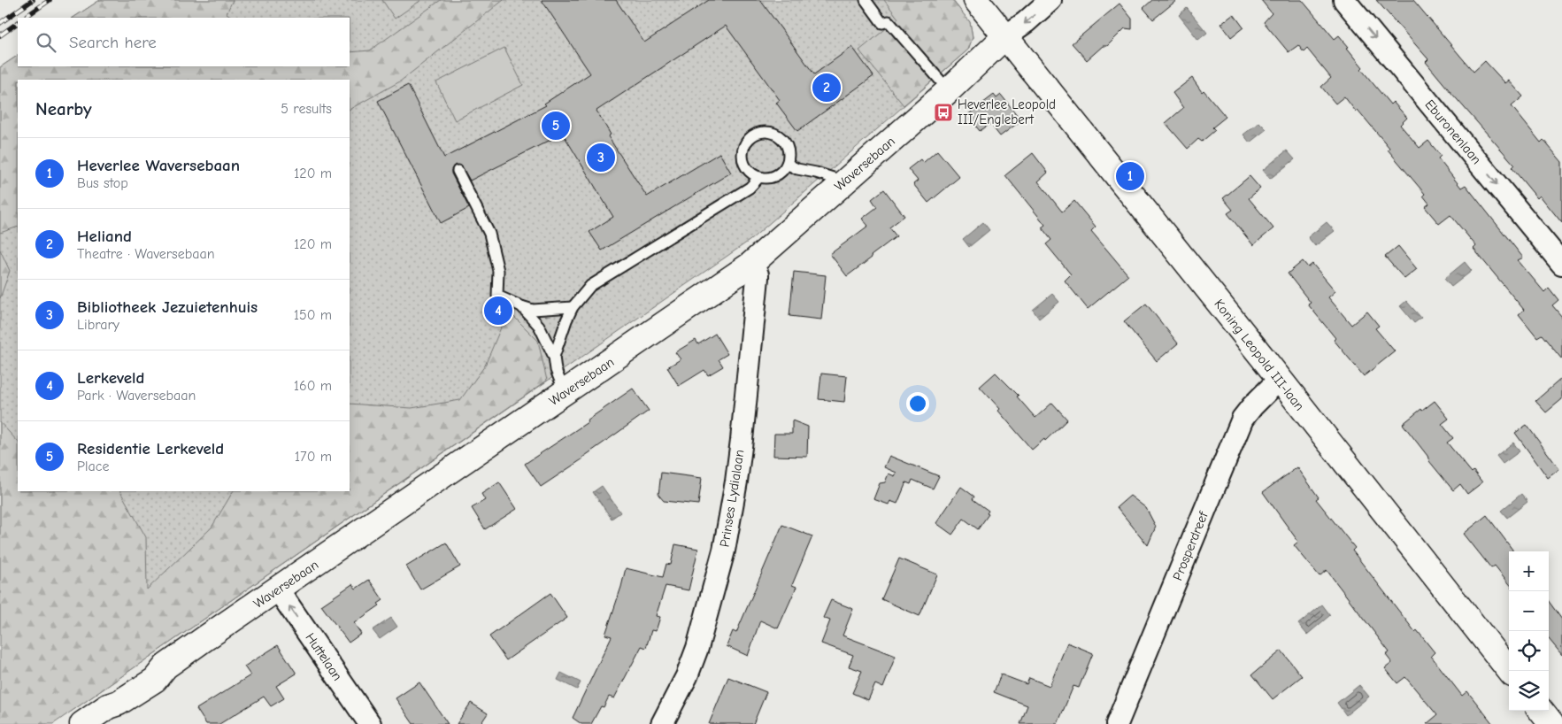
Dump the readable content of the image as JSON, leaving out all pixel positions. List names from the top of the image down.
{
  "streets": {
    "street": [
      "Eburonenlaan",
      "Waversebaan",
      "Koning Leopold III-laan",
      "Prinses Lydialaan",
      "Prosperdreef",
      "Huttelaan"
    ]
  },
  "crossings": [
    ["Waversebaan", "Koning Leopold III-laan"],
    ["Waversebaan", "Prinses Lydialaan"],
    ["Waversebaan", "Huttelaan"],
    ["Koning Leopold III-laan", "Prosperdreef"]
  ],
  "one_way": ["Eburonenlaan", "Huttelaan"],
  "places": {
    "bus stop": ["Heverlee Leopold III/Englebert"]
  },
  "page": {
    "search": "Search here",
    "pins": [
      "2",
      "5",
      "3",
      "1",
      "4"
    ],
    "heading": ["Nearby", "5 results"],
    "list": [
      {
        "mark": "1",
        "name": "Heverlee Waversebaan",
        "note": "Bus stop",
        "value": "120 m"
      },
      {
        "mark": "2",
        "name": "Heliand",
        "note": "Theatre · Waversebaan",
        "value": "120 m"
      },
      {
        "mark": "3",
        "name": "Bibliotheek Jezuietenhuis",
        "note": "Library",
        "value": "150 m"
      },
      {
        "mark": "4",
        "name": "Lerkeveld",
        "note": "Park · Waversebaan",
        "value": "160 m"
      },
      {
        "mark": "5",
        "name": "Residentie Lerkeveld",
        "note": "Place",
        "value": "170 m"
      }
    ],
    "map_buttons": ["+", "−"]
  }
}
